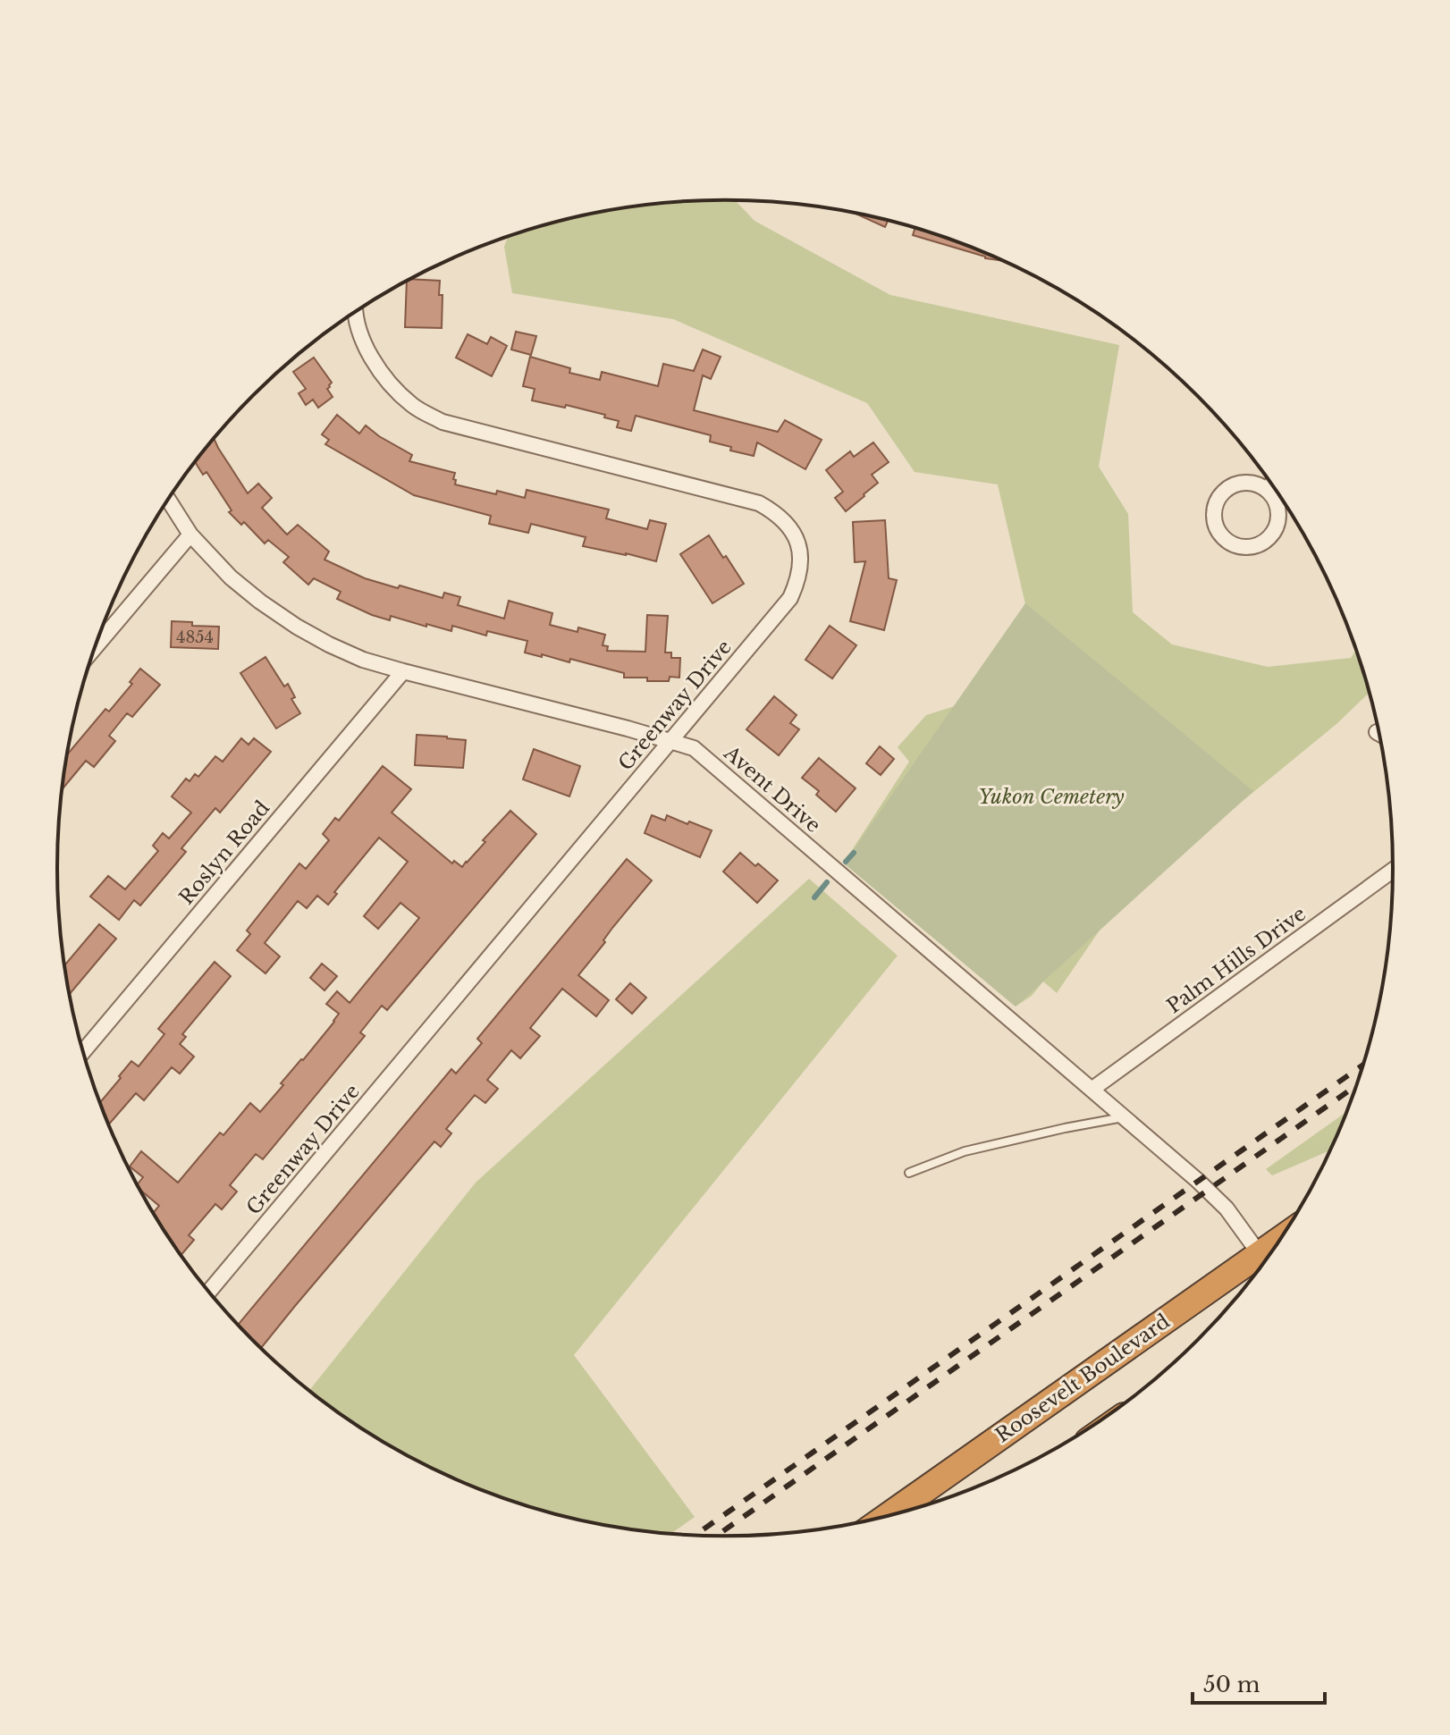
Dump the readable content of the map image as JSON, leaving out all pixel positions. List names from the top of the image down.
{
  "streets": {
    "highway": ["Roosevelt Boulevard"],
    "street": [
      "Greenway Drive",
      "Avent Drive",
      "Roslyn Road",
      "Palm Hills Drive"
    ]
  },
  "crossings": [
    ["Greenway Drive", "Avent Drive"],
    ["Avent Drive", "Roslyn Road"],
    ["Avent Drive", "Palm Hills Drive"],
    ["Avent Drive", "Roosevelt Boulevard"]
  ],
  "parks": ["Yukon Cemetery"],
  "house_numbers": ["4854"],
  "scale_bar": "50 m"
}
